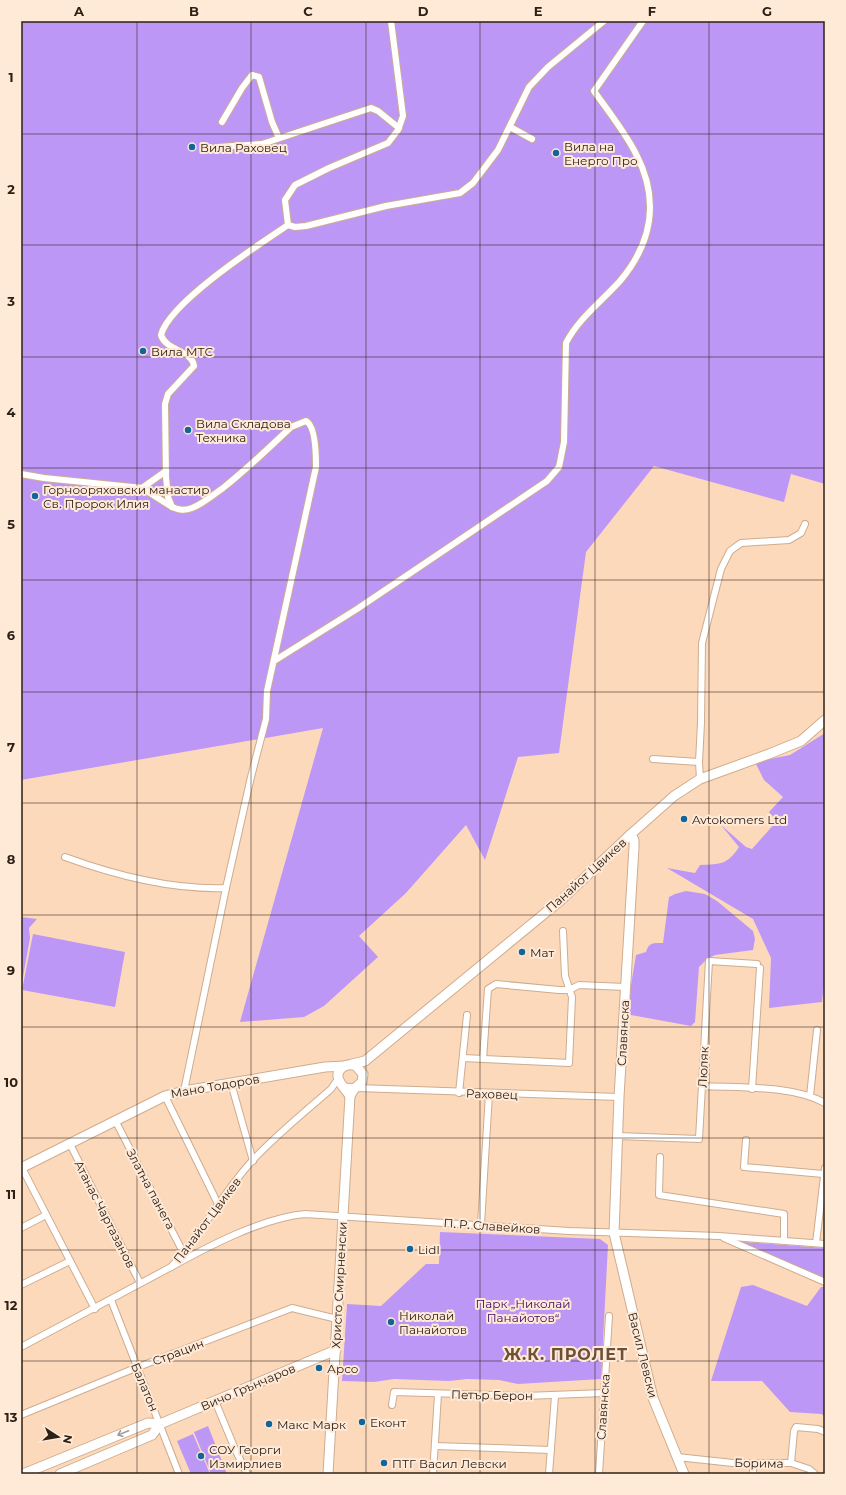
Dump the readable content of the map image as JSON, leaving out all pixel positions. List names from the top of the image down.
{
  "streets": {
    "street": [
      "Панайот Цвикев",
      "Славянска",
      "Люляк",
      "Мано Тодоров",
      "Раховец",
      "Златна панега",
      "Атанас Чартазанов",
      "П. Р. Славейков",
      "Христо Смирненски",
      "Страцин",
      "Васил Левски",
      "Балатон",
      "Вичо Грънчаров",
      "Петър Берон",
      "Борима"
    ]
  },
  "crossings": [
    ["Панайот Цвикев", "Славянска"],
    ["Панайот Цвикев", "Мано Тодоров"],
    ["Панайот Цвикев", "Златна панега"],
    ["Панайот Цвикев", "Атанас Чартазанов"],
    ["Панайот Цвикев", "П. Р. Славейков"],
    ["Панайот Цвикев", "Балатон"],
    ["Славянска", "Люляк"],
    ["Славянска", "Раховец"],
    ["Славянска", "П. Р. Славейков"],
    ["Славянска", "Васил Левски"],
    ["Славянска", "Петър Берон"],
    ["Мано Тодоров", "Раховец"],
    ["Мано Тодоров", "Златна панега"],
    ["Мано Тодоров", "Атанас Чартазанов"],
    ["Мано Тодоров", "Христо Смирненски"],
    ["Раховец", "Христо Смирненски"],
    ["Златна панега", "П. Р. Славейков"],
    ["П. Р. Славейков", "Христо Смирненски"],
    ["П. Р. Славейков", "Васил Левски"],
    ["Христо Смирненски", "Страцин"],
    ["Христо Смирненски", "Вичо Грънчаров"],
    ["Страцин", "Балатон"],
    ["Васил Левски", "Борима"],
    ["Балатон", "Вичо Грънчаров"]
  ],
  "districts": ["Ж.К. ПРОЛЕТ"],
  "parks": ["Парк „Николай Панайотов“"],
  "places": [
    "Вила Раховец",
    "Вила на Енерго Про",
    "Вила МТС",
    "Вила Складова Техника",
    "Горнооряховски манастир Св. Пророк Илия",
    "Avtokomers Ltd",
    "Мат",
    "Lidl",
    "Николай Панайотов",
    "Арсо",
    "Еконт",
    "Макс Марк",
    "СОУ Георги Измирлиев",
    "ПТГ Васил Левски"
  ],
  "north": "right",
  "grid": {
    "columns": [
      "A",
      "B",
      "C",
      "D",
      "E",
      "F",
      "G"
    ],
    "rows": [
      "1",
      "2",
      "3",
      "4",
      "5",
      "6",
      "7",
      "8",
      "9",
      "10",
      "11",
      "12",
      "13"
    ]
  }
}
